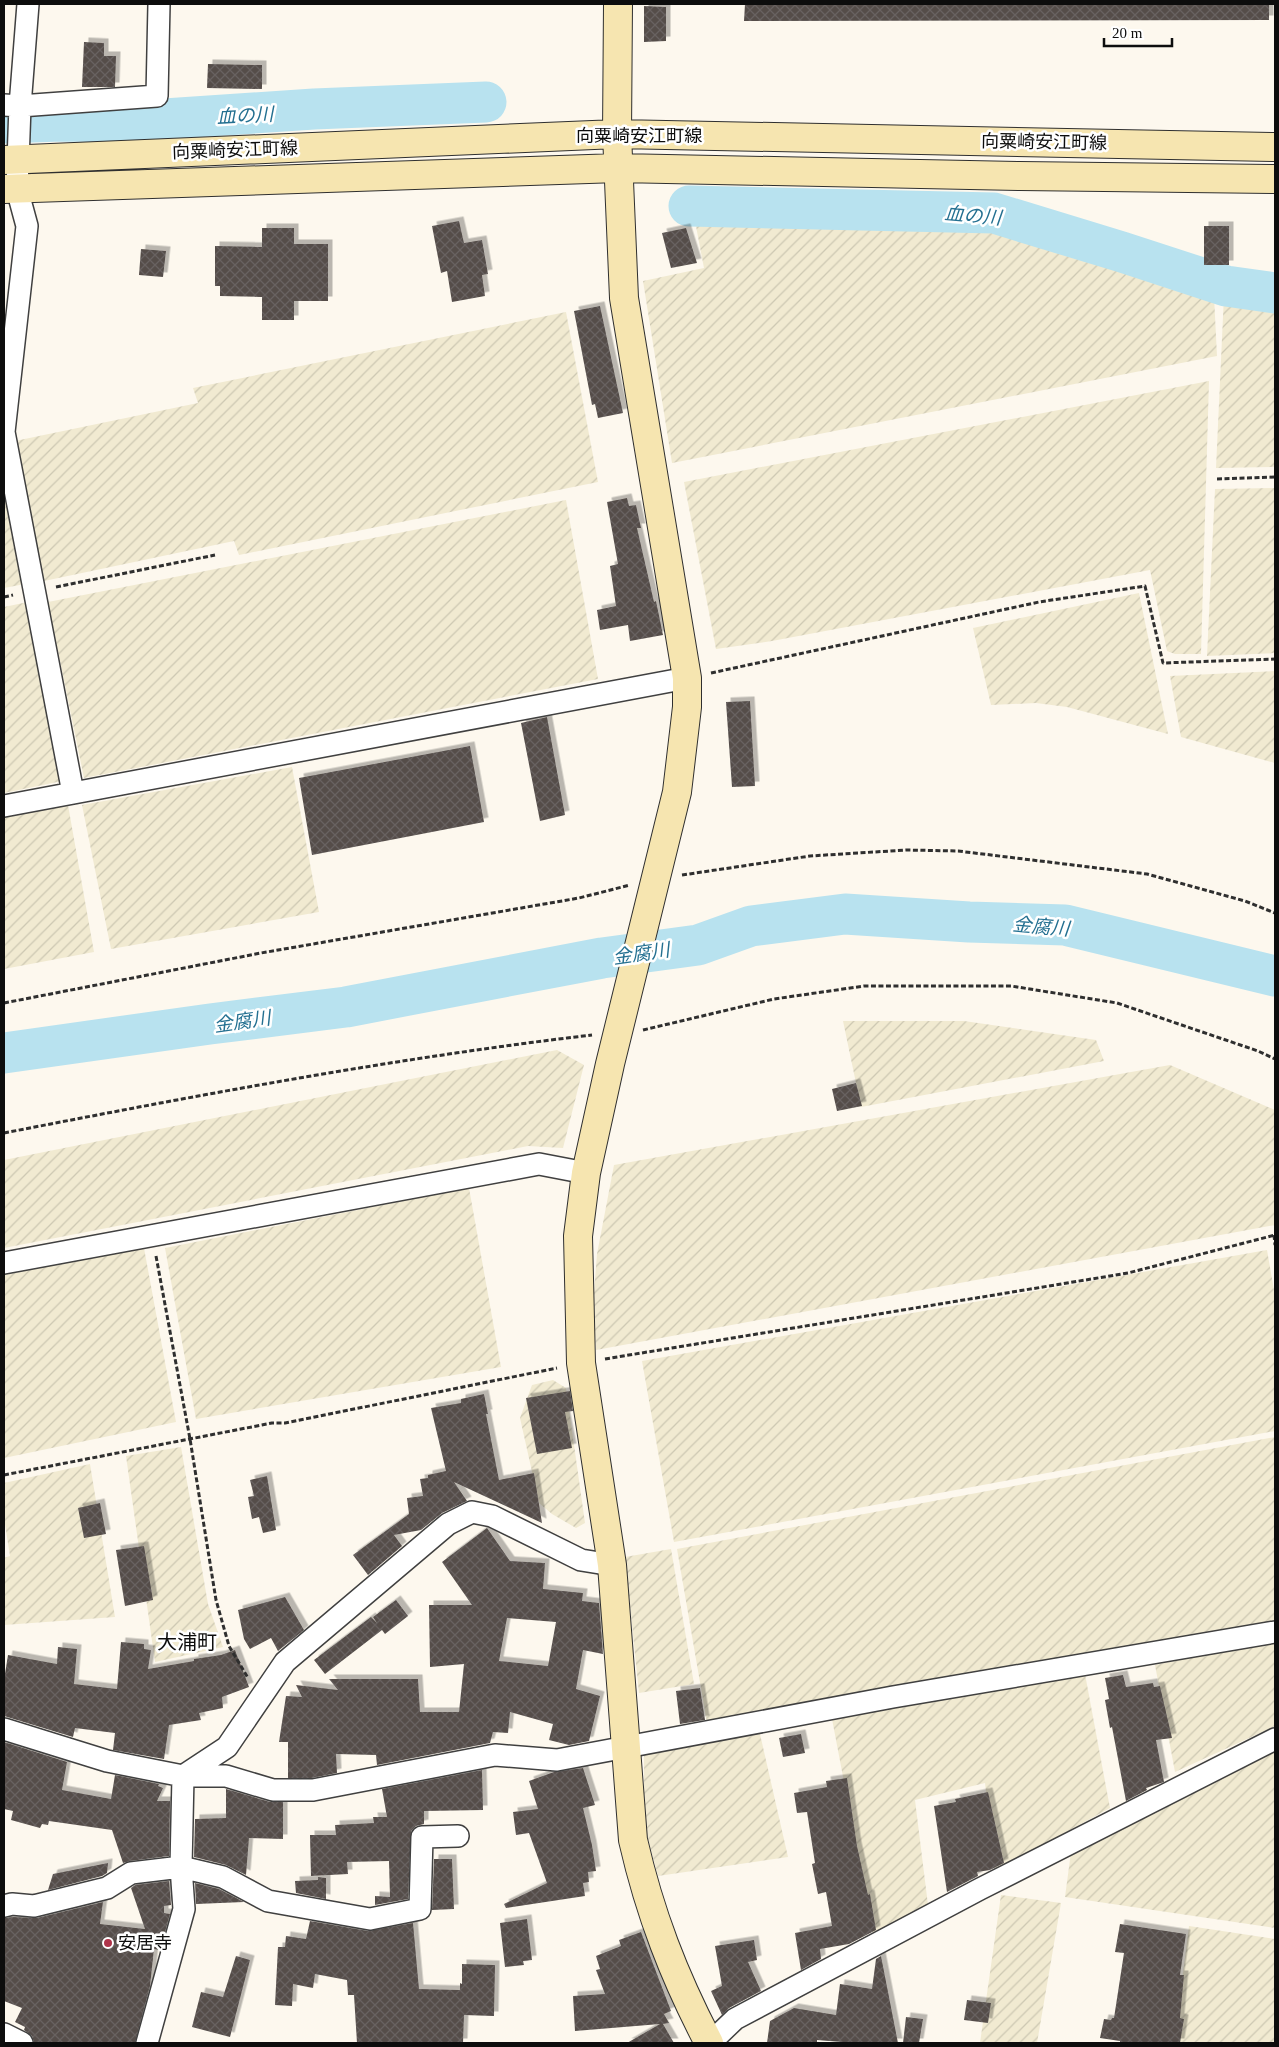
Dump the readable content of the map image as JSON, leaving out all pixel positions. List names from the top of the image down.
{
  "streets": {
    "main road": ["向粟崎安江町線"]
  },
  "districts": ["大浦町"],
  "water": ["血の川", "金腐川"],
  "places": ["安居寺"],
  "scale_bar": "20 m"
}
